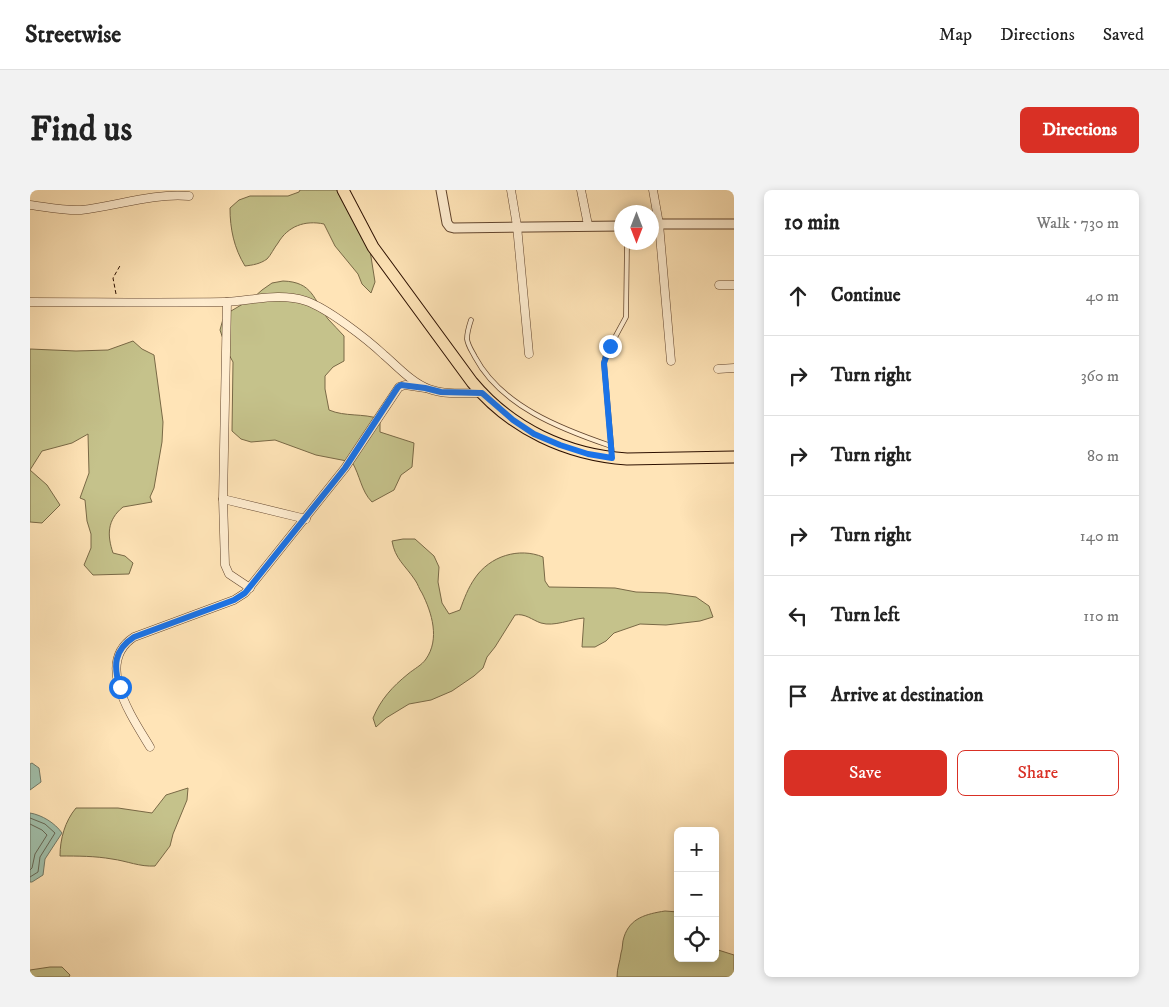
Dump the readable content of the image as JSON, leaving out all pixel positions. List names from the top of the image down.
{
  "north": "bottom",
  "page": {
    "header": "Streetwise",
    "nav": ["Map", "Directions", "Saved"],
    "buttons": [
      "Directions",
      ["Save", "Share"]
    ],
    "title": "Find us",
    "heading": ["10 min", "Walk · 730 m"],
    "list": [
      ["Continue", "40 m"],
      ["Turn right", "360 m"],
      ["Turn right", "80 m"],
      ["Turn right", "140 m"],
      ["Turn left", "110 m"],
      "Arrive at destination"
    ],
    "map_buttons": ["+", "−"]
  }
}
